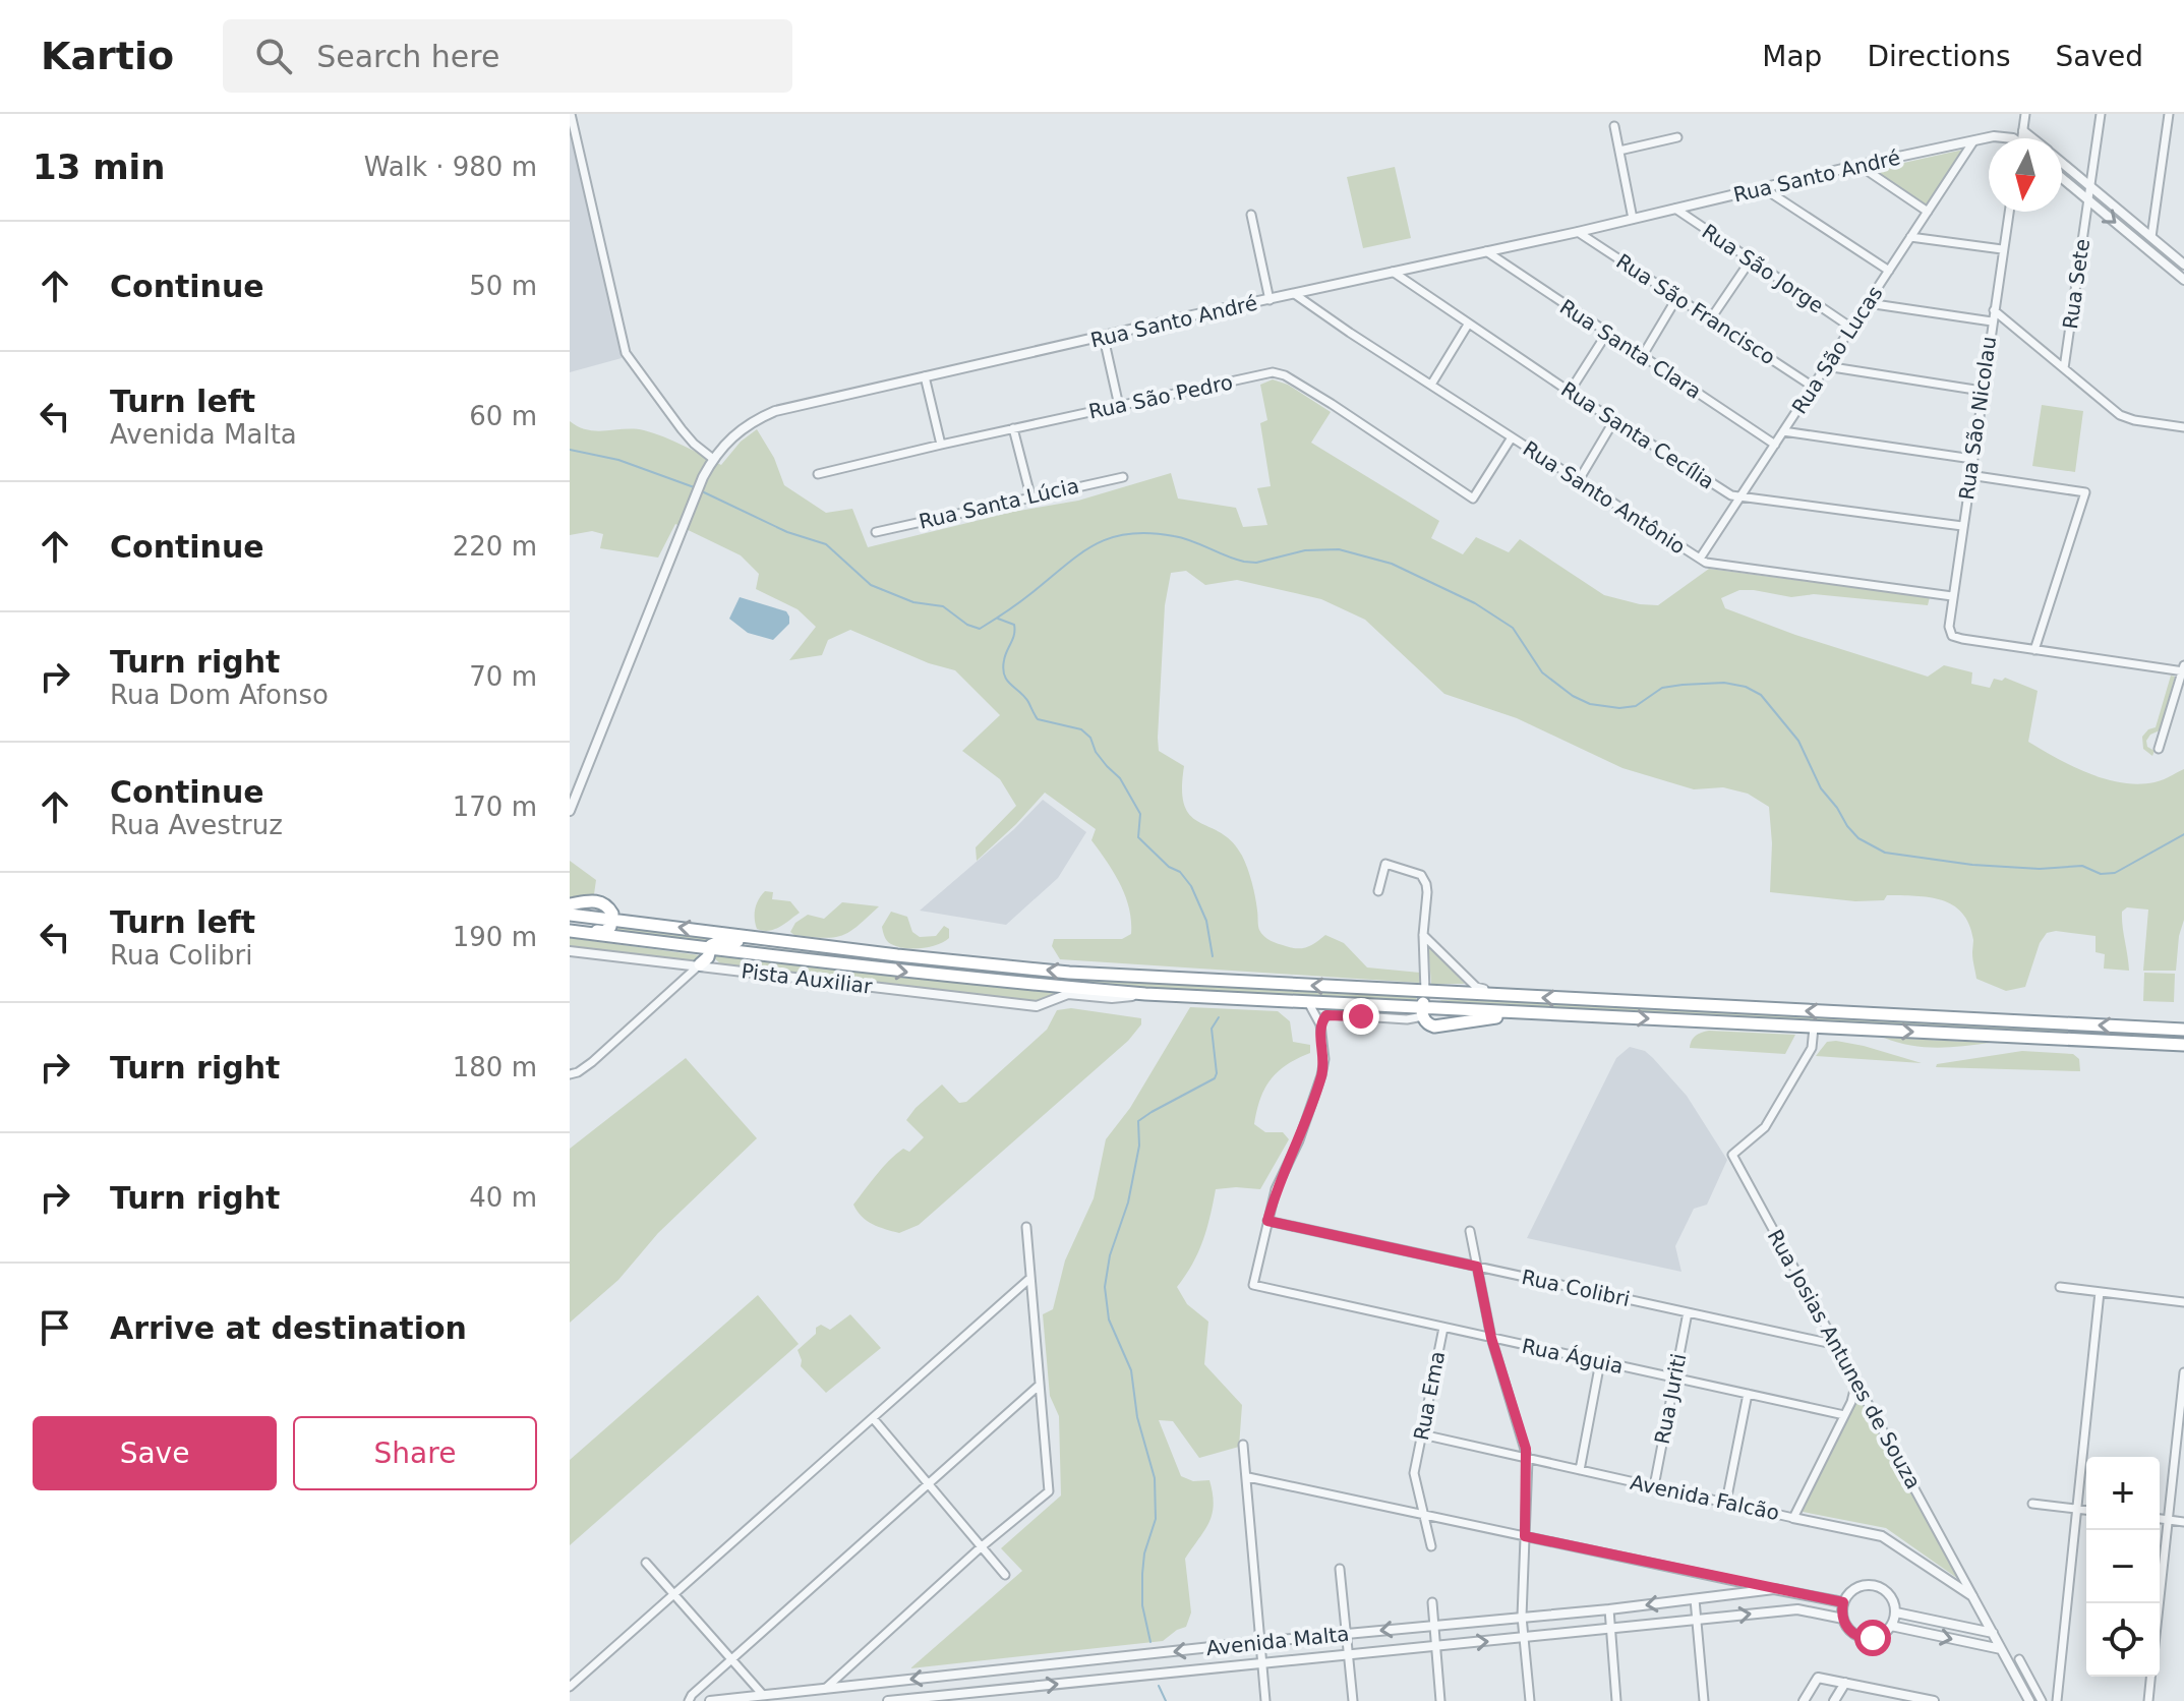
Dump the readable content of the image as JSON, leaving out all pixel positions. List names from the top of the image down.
{
  "streets": {
    "street": [
      "Rua Santo André",
      "Rua São Jorge",
      "Rua Sete",
      "Rua São Francisco",
      "Rua Santa Clara",
      "Rua São Lucas",
      "Rua São Pedro",
      "Rua São Nicolau",
      "Rua Santa Cecília",
      "Rua Santo Antônio",
      "Rua Santa Lúcia",
      "Pista Auxiliar",
      "Rua Colibri",
      "Rua Águia",
      "Rua Josias Antunes de Souza",
      "Rua Ema",
      "Rua Juriti",
      "Avenida Falcão",
      "Avenida Malta"
    ]
  },
  "crossings": [
    ["Rua Santo André", "Rua São Jorge"],
    ["Rua Santo André", "Rua São Francisco"],
    ["Rua Santo André", "Rua Santa Clara"],
    ["Rua Santo André", "Rua São Lucas"],
    ["Rua Santo André", "Rua Santa Cecília"],
    ["Rua Santo André", "Rua Santo Antônio"],
    ["Rua São Jorge", "Rua São Lucas"],
    ["Rua São Francisco", "Rua São Lucas"],
    ["Rua Santa Clara", "Rua São Lucas"],
    ["Rua São Lucas", "Rua Santa Cecília"],
    ["Rua São Lucas", "Rua Santo Antônio"],
    ["Rua São Pedro", "Rua Santo Antônio"],
    ["Rua São Nicolau", "Rua Santa Cecília"],
    ["Rua São Nicolau", "Rua Santo Antônio"],
    ["Rua Colibri", "Rua Águia"],
    ["Rua Colibri", "Rua Josias Antunes de Souza"],
    ["Rua Colibri", "Rua Juriti"],
    ["Rua Águia", "Rua Ema"],
    ["Rua Águia", "Rua Juriti"],
    ["Rua Josias Antunes de Souza", "Avenida Falcão"],
    ["Rua Ema", "Avenida Falcão"],
    ["Rua Juriti", "Avenida Falcão"]
  ],
  "north": "bottom",
  "page": {
    "header": "Kartio",
    "search": "Search here",
    "nav": ["Map", "Directions", "Saved"],
    "heading": ["13 min", "Walk · 980 m"],
    "list": [
      ["Continue", "50 m"],
      ["Turn left", "Avenida Malta", "60 m"],
      ["Continue", "220 m"],
      ["Turn right", "Rua Dom Afonso", "70 m"],
      ["Continue", "Rua Avestruz", "170 m"],
      ["Turn left", "Rua Colibri", "190 m"],
      ["Turn right", "180 m"],
      ["Turn right", "40 m"],
      "Arrive at destination"
    ],
    "buttons": ["Save", "Share"],
    "map_buttons": ["+", "−"]
  }
}
